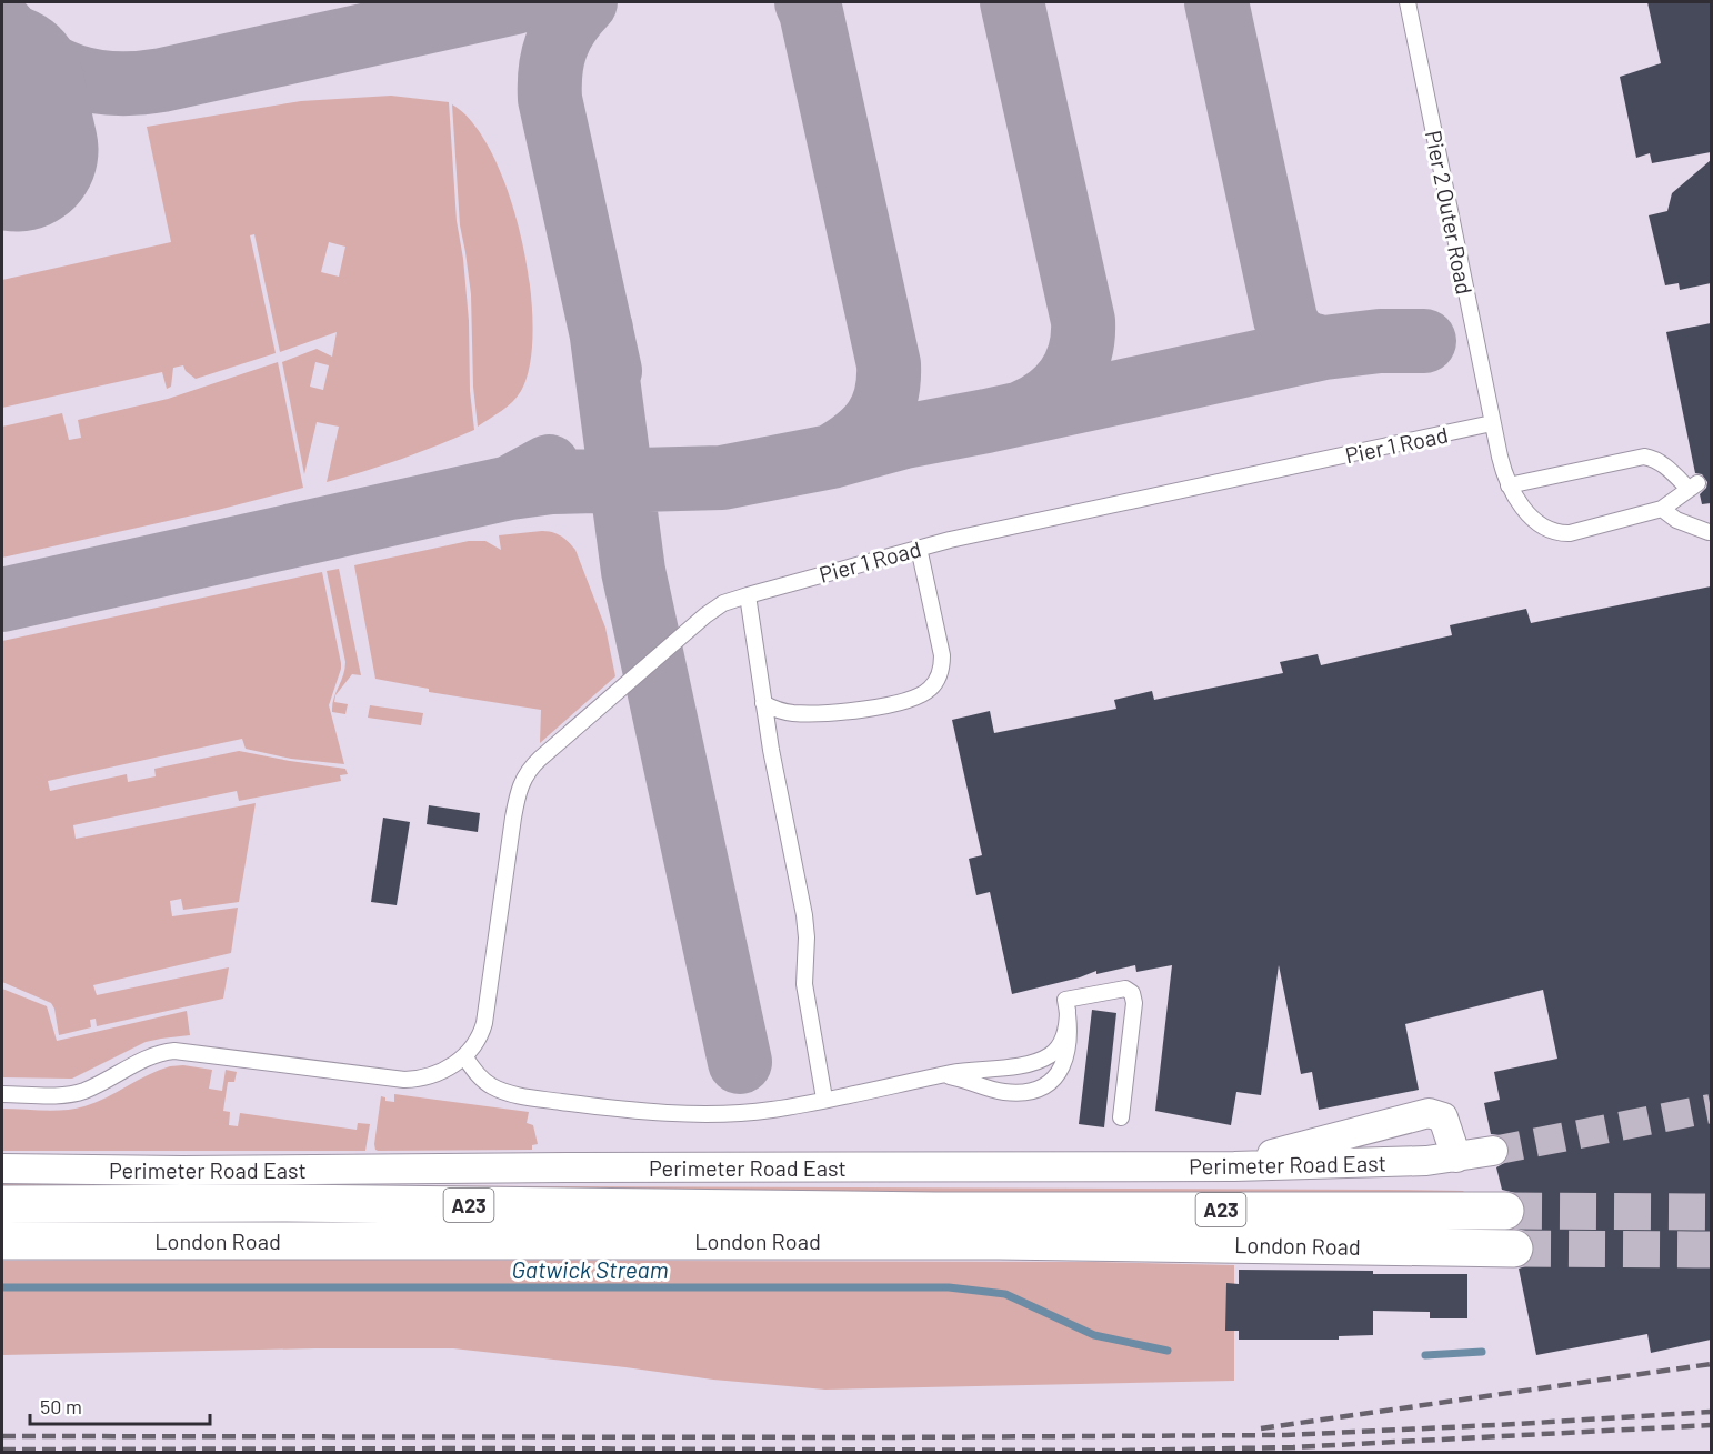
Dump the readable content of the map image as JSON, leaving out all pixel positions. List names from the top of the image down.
{
  "streets": {
    "main road": ["A23", "London Road"],
    "street": ["Perimeter Road East"],
    "lane": ["Pier 2 Outer Road", "Pier 1 Road"]
  },
  "crossings": [
    ["Pier 2 Outer Road", "Pier 1 Road"]
  ],
  "water": ["Gatwick Stream"],
  "scale_bar": "50 m"
}
